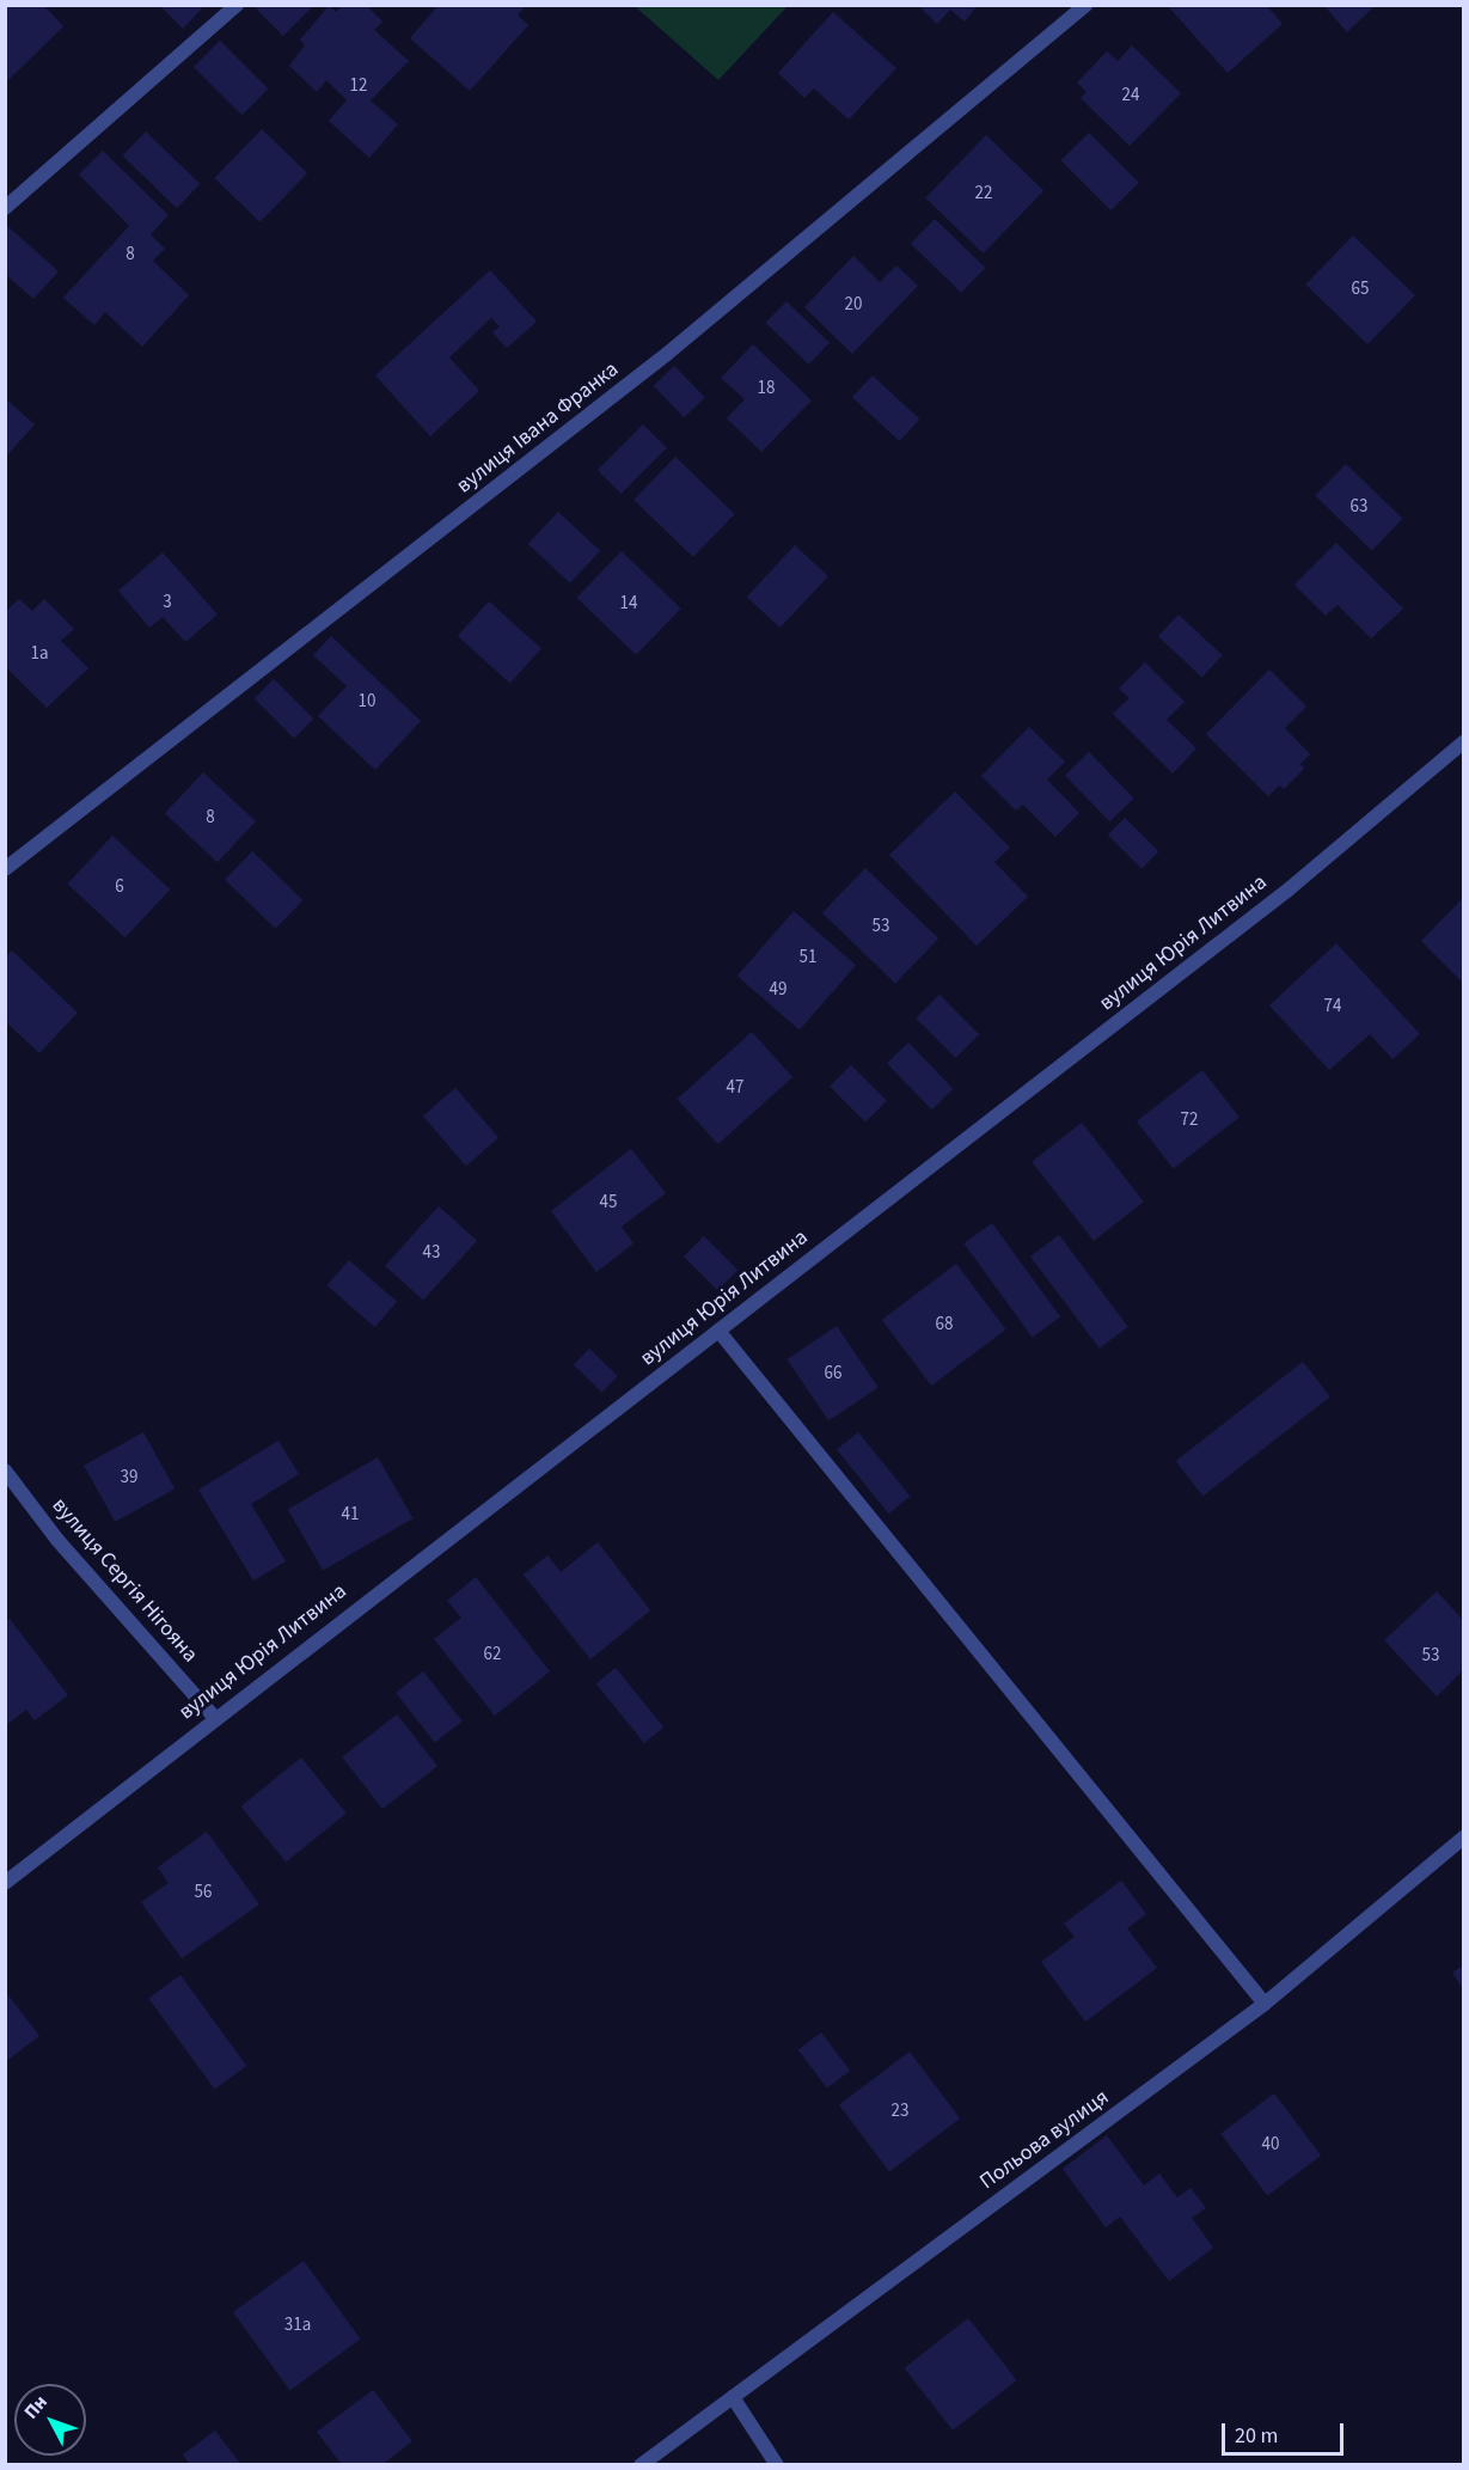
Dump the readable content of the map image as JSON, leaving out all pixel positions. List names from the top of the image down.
{
  "streets": {
    "street": [
      "вулиця Івана Франка",
      "вулиця Юрія Литвина",
      "вулиця Сергія Нігояна",
      "Польова вулиця"
    ]
  },
  "crossings": [
    ["вулиця Юрія Литвина", "вулиця Сергія Нігояна"]
  ],
  "house_numbers": [
    "12",
    "24",
    "22",
    "8",
    "65",
    "20",
    "18",
    "63",
    "3",
    "14",
    "1а",
    "10",
    "8",
    "6",
    "53",
    "51",
    "49",
    "74",
    "47",
    "72",
    "45",
    "43",
    "68",
    "66",
    "39",
    "41",
    "62",
    "53",
    "56",
    "23",
    "40",
    "31а"
  ],
  "scale_bar": "20 m",
  "north": "top left"
}
